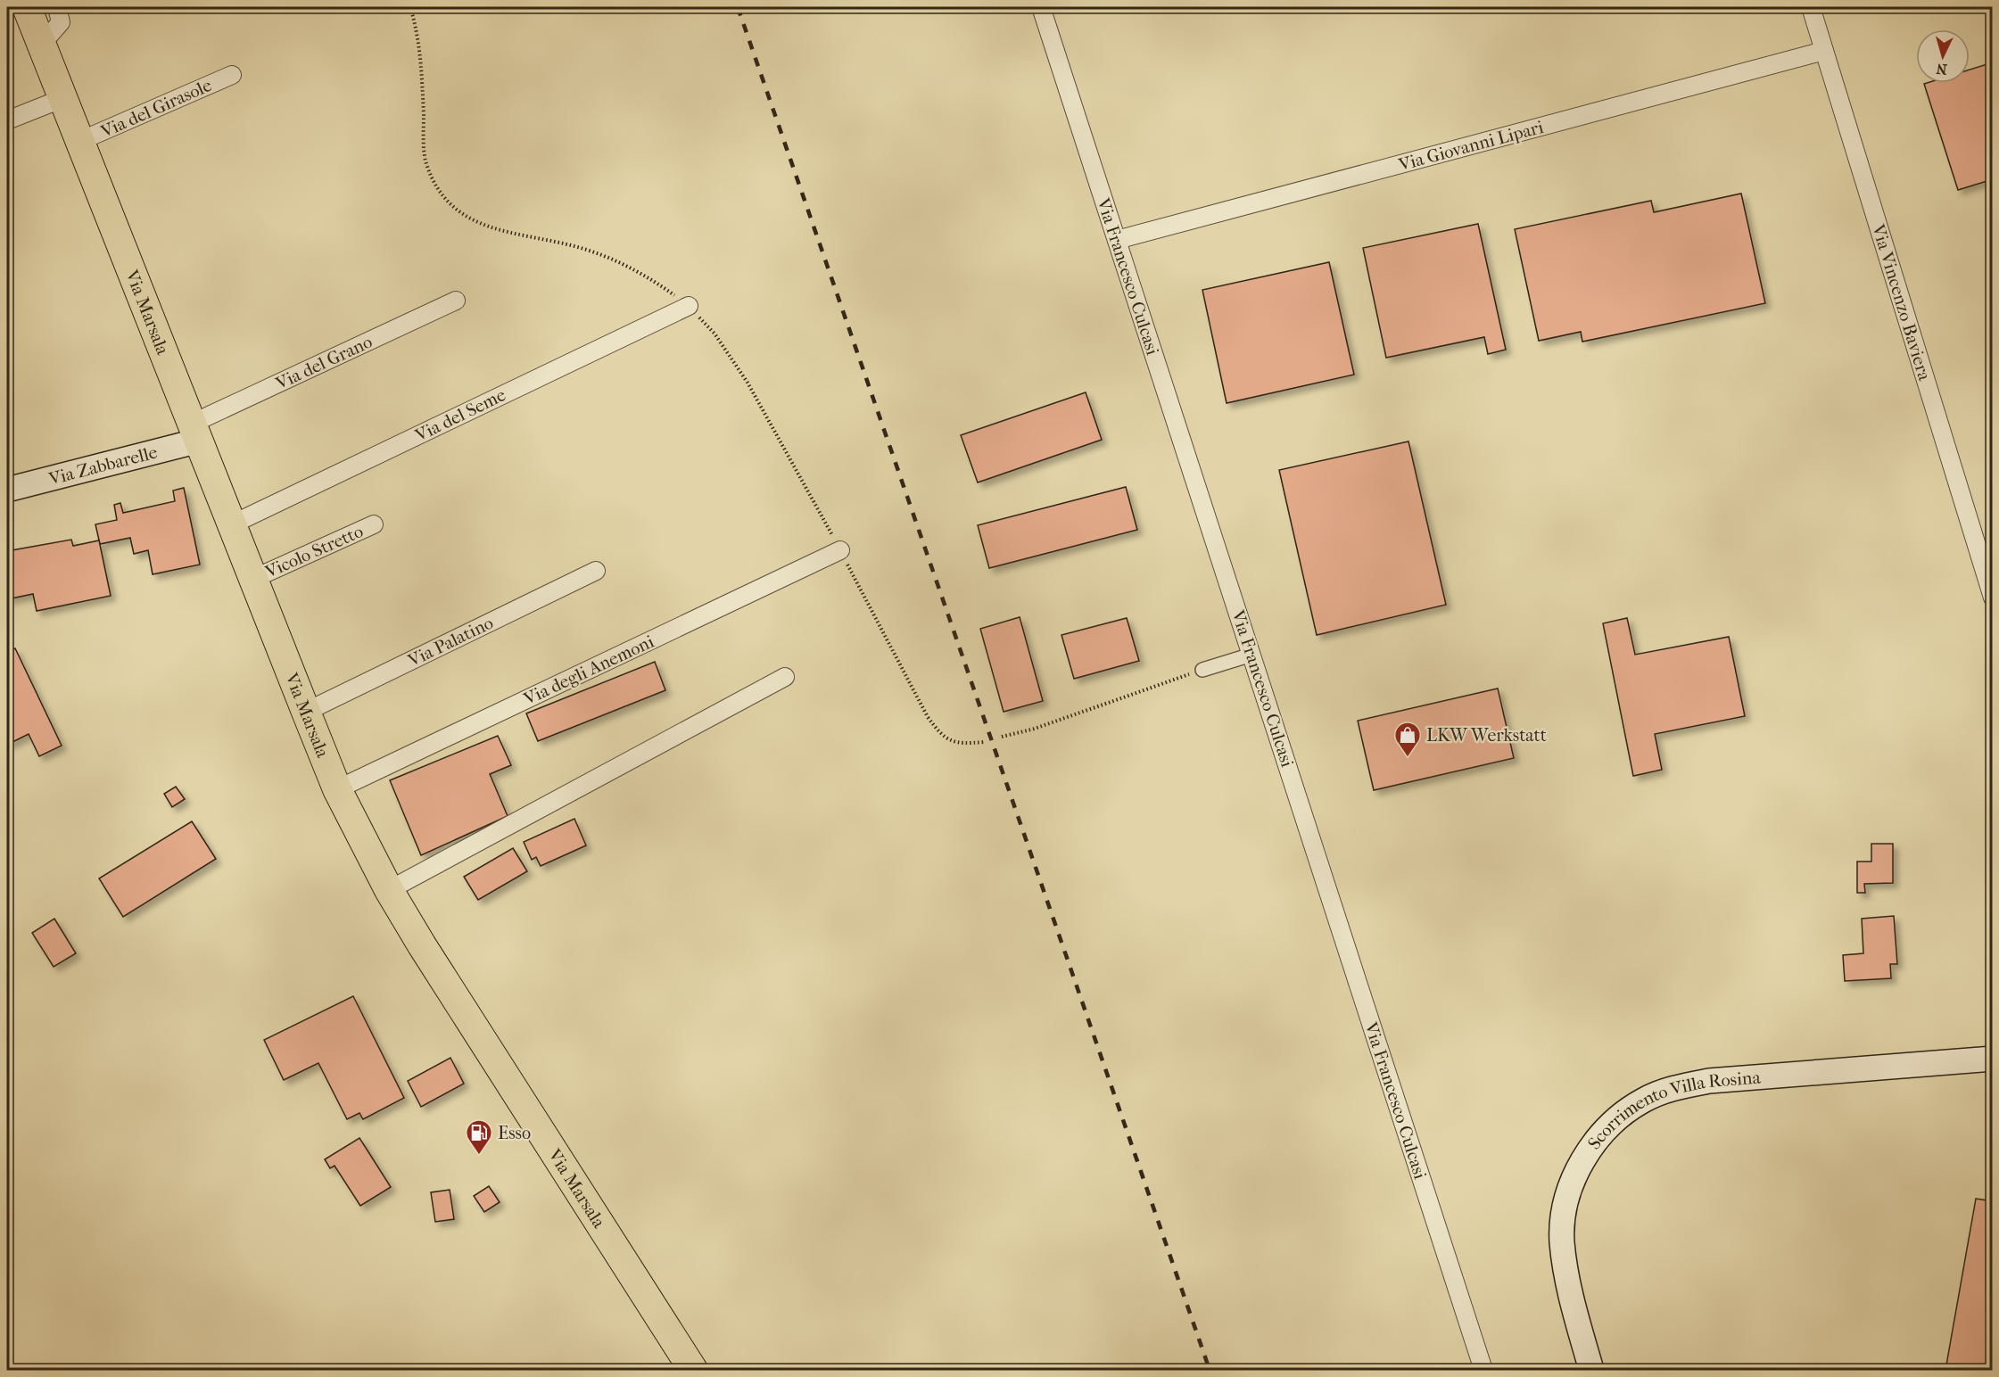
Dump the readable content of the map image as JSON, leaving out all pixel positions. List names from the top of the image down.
{
  "streets": {
    "main road": ["Via Marsala", "Via Zabbarelle", "Scorrimento Villa Rosina"],
    "street": [
      "Via del Girasole",
      "Via Giovanni Lipari",
      "Via Francesco Culcasi",
      "Via Vincenzo Baviera",
      "Via del Grano",
      "Via del Seme",
      "Vicolo Stretto",
      "Via Palatino",
      "Via degli Anemoni"
    ]
  },
  "crossings": [
    ["Via del Girasole", "Via Marsala"],
    ["Via Giovanni Lipari", "Via Francesco Culcasi"],
    ["Via Giovanni Lipari", "Via Vincenzo Baviera"],
    ["Via Marsala", "Via del Grano"],
    ["Via Marsala", "Via del Seme"],
    ["Via Marsala", "Via Zabbarelle"],
    ["Via Marsala", "Vicolo Stretto"],
    ["Via Marsala", "Via Palatino"],
    ["Via Marsala", "Via degli Anemoni"],
    ["Via del Grano", "Via Zabbarelle"]
  ],
  "places": {
    "shop": ["LKW Werkstatt"],
    "fuel station": ["Esso"]
  },
  "north": "bottom"
}
